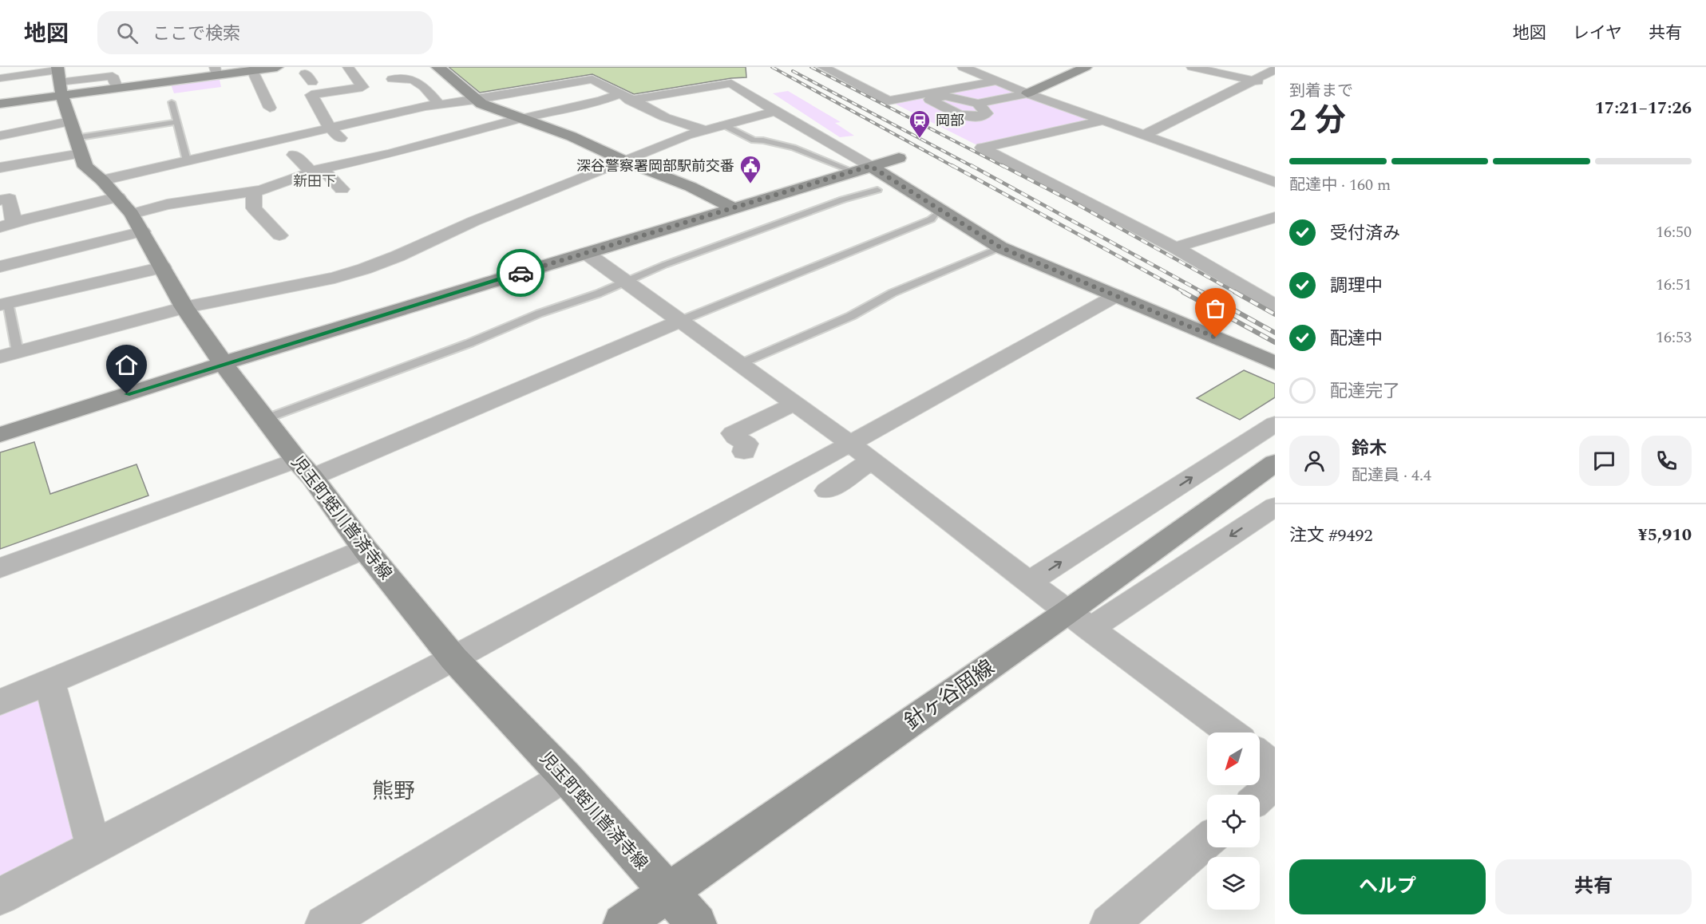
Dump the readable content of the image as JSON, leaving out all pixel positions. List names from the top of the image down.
{
  "streets": {
    "main road": ["児玉町蛭川普済寺線", "針ヶ谷岡線"]
  },
  "crossings": [
    ["児玉町蛭川普済寺線", "針ヶ谷岡線"]
  ],
  "districts": ["新田下", "熊野"],
  "places": {
    "station": ["岡部"],
    "public building": ["深谷警察署岡部駅前交番"]
  },
  "north": "bottom left",
  "page": {
    "header": "地図",
    "search": "ここで検索",
    "nav": ["地図", "レイヤ", "共有"],
    "heading": ["2 分", "到着まで", "17:21–17:26"],
    "panel": [
      "鈴木",
      "配達員 · 4.4",
      "注文 #9492",
      "¥5,910"
    ],
    "bar": "配達中 · 160 m",
    "list": [
      ["受付済み", "16:50"],
      ["調理中", "16:51"],
      ["配達中", "16:53"],
      "配達完了"
    ],
    "buttons": ["ヘルプ", "共有"]
  }
}
